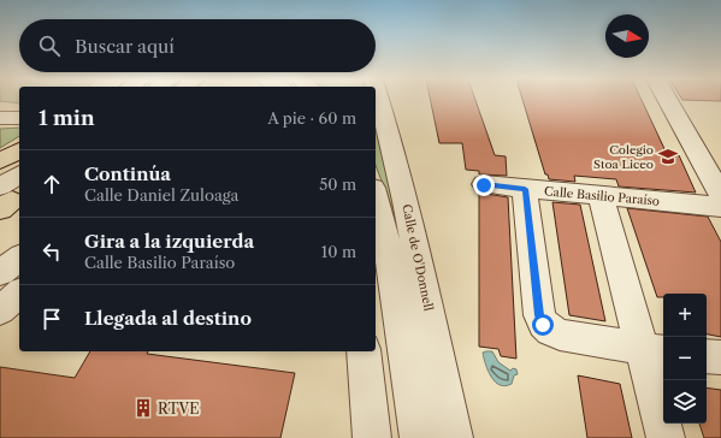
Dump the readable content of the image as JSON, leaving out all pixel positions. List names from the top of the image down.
{
  "streets": {
    "street": ["Calle Basilio Paraíso", "Calle de O'Donnell"]
  },
  "places": {
    "school or university": ["Colegio Stoa Liceo"],
    "building": ["RTVE"]
  },
  "north": "right",
  "page": {
    "search": "Buscar aquí",
    "heading": ["1 min", "A pie · 60 m"],
    "list": [
      ["Continúa", "Calle Daniel Zuloaga", "50 m"],
      ["Gira a la izquierda", "Calle Basilio Paraíso", "10 m"],
      "Llegada al destino"
    ],
    "map_buttons": ["+", "−"]
  }
}
